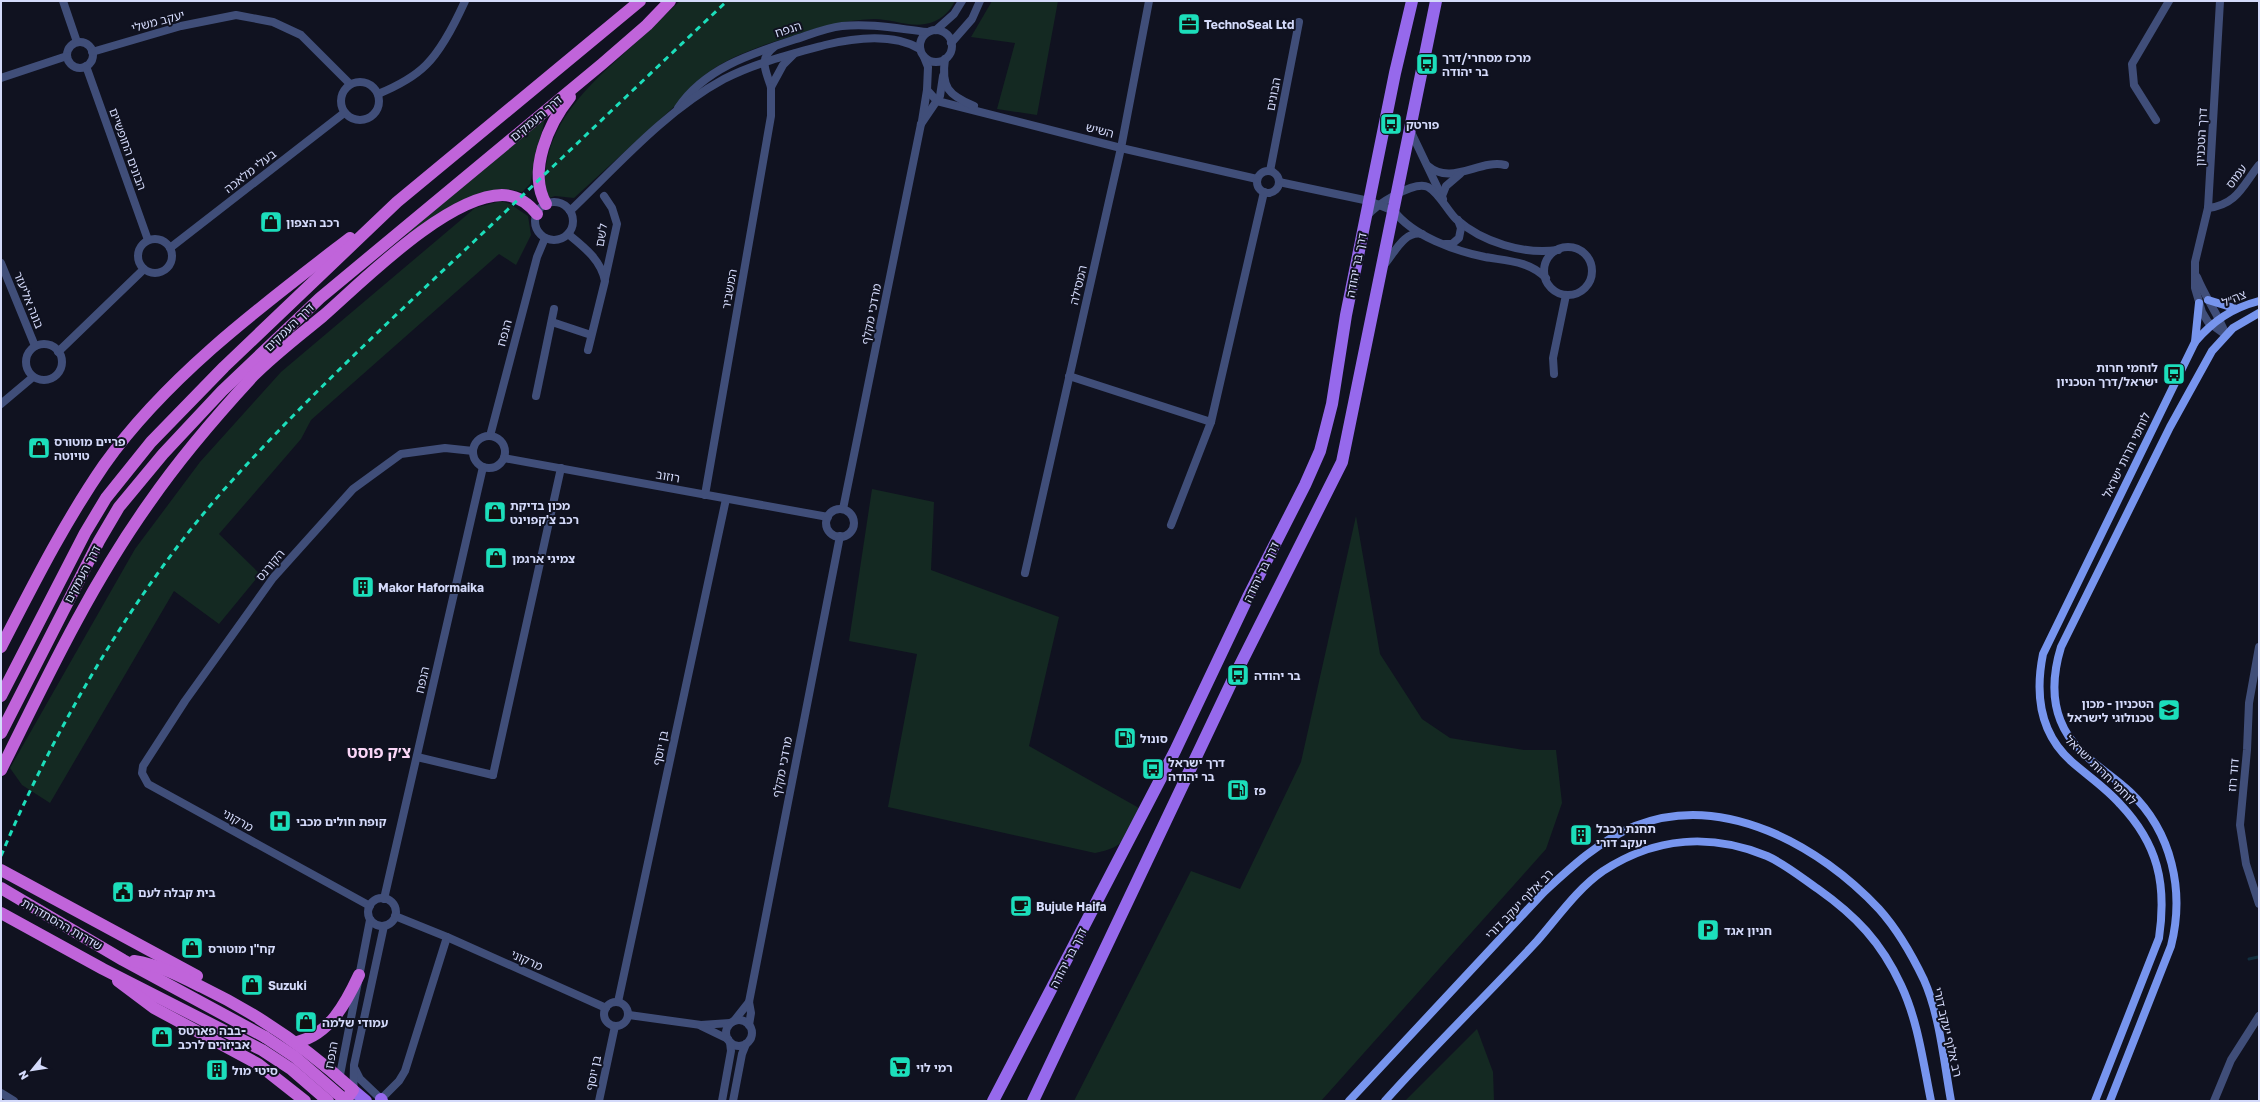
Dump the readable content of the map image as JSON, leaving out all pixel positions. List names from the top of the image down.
{
  "streets": {
    "highway": ["דרך העמקים", "שדרות ההסתדרות"],
    "main road": [
      "דרך בר יהודה",
      "צה״ל",
      "לוחמי חרות ישראל",
      "רב אלוף יעקב דורי"
    ],
    "street": [
      "יעקב משלי",
      "הנפח",
      "הבונים",
      "השיש",
      "דרך הטכניון",
      "הבונים החופשיים",
      "בעלי מלאכה",
      "עמוס",
      "לשם",
      "המסילה",
      "המשביר",
      "בונה אליעזר",
      "מרדכי מקלף",
      "רוזוב",
      "הקורנס",
      "בן יוסף",
      "דוד רוז",
      "מרקוני"
    ]
  },
  "crossings": [
    ["יעקב משלי", "הבונים החופשיים"],
    ["יעקב משלי", "בעלי מלאכה"],
    ["הנפח", "לשם"],
    ["הנפח", "המשביר"],
    ["הנפח", "מרדכי מקלף"],
    ["הנפח", "רוזוב"],
    ["הנפח", "הקורנס"],
    ["הנפח", "מרקוני"],
    ["הבונים", "השיש"],
    ["השיש", "המסילה"],
    ["השיש", "מרדכי מקלף"],
    ["דרך הטכניון", "עמוס"],
    ["דרך הטכניון", "לוחמי חרות ישראל"],
    ["הבונים החופשיים", "בעלי מלאכה"],
    ["המשביר", "רוזוב"],
    ["צה״ל", "לוחמי חרות ישראל"],
    ["מרדכי מקלף", "רוזוב"],
    ["רוזוב", "הקורנס"],
    ["רוזוב", "בן יוסף"],
    ["הקורנס", "מרקוני"],
    ["בן יוסף", "מרקוני"]
  ],
  "districts": ["צ׳ק פוסט"],
  "places": {
    "office": ["TechnoSeal Ltd"],
    "bus stop": [
      "מרכז מסחרי/דרך בר יהודה",
      "פורטק",
      "לוחמי חרות ישראל/דרך הטכניון",
      "בר יהודה",
      "דרך ישראל בר יהודה"
    ],
    "shop": [
      "רכב הצפון",
      "פריים מוטורס טויוטה",
      "מכון בדיקת רכב צ'קפוינט",
      "צמיגי ארגמן",
      "קח\"ן מוטורס",
      "Suzuki",
      "עמודי שלמה",
      "בבה פארטס- אביזרים לרכב"
    ],
    "building": ["Makor Haformaika", "תחנת רכבל יעקב דורי", "סיטי מול"],
    "school or university": ["הטכניון - מכון טכנולוגי לישראל"],
    "fuel station": ["סונול", "פז"],
    "hospital": ["קופת חולים מכבי"],
    "public building": ["בית קבלה לעם"],
    "cafe": ["Bujule Haifa"],
    "parking": ["חניון אגד"],
    "supermarket": ["רמי לוי"]
  },
  "north": "bottom left"
}
